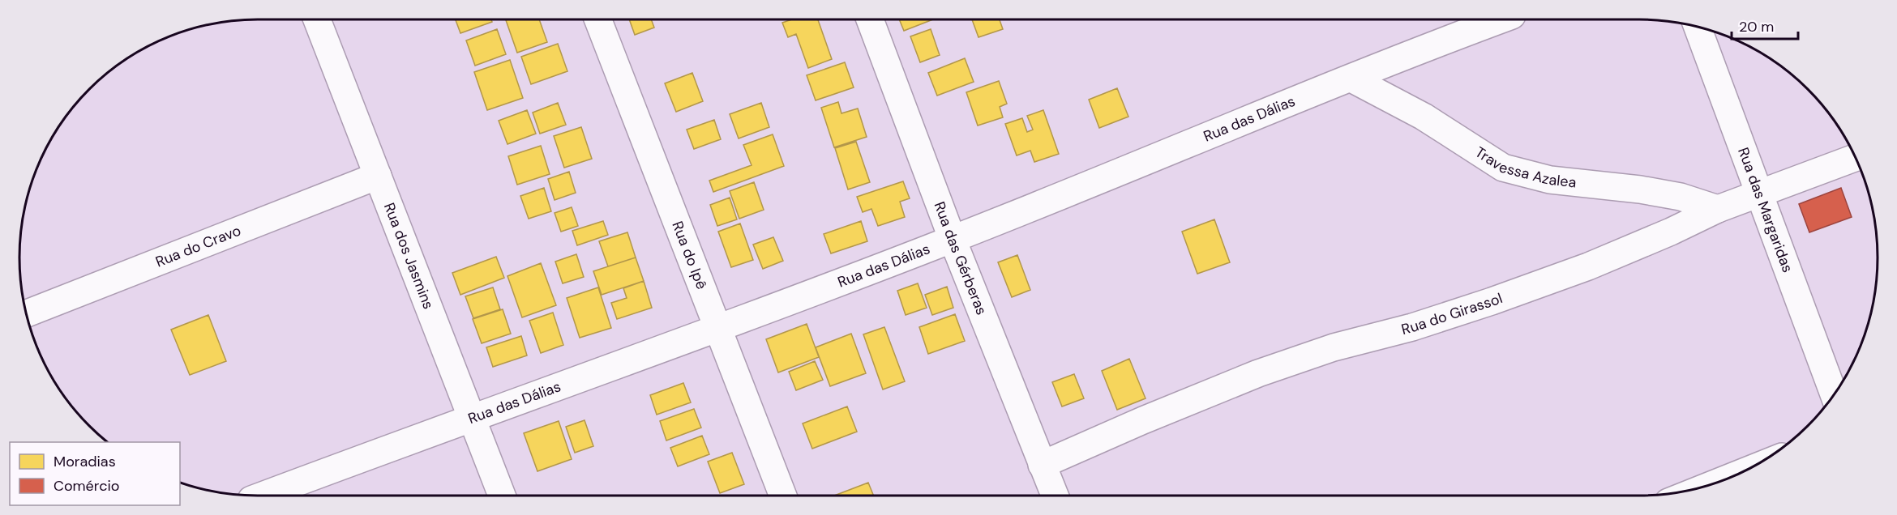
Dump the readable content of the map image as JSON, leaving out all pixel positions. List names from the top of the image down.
{
  "streets": {
    "street": [
      "Rua das Dálias",
      "Travessa Azalea",
      "Rua das Margaridas",
      "Rua do Cravo",
      "Rua dos Jasmins",
      "Rua do Ipê",
      "Rua das Gérberas",
      "Rua do Girassol"
    ]
  },
  "crossings": [
    ["Rua das Dálias", "Travessa Azalea"],
    ["Rua das Dálias", "Rua dos Jasmins"],
    ["Rua das Dálias", "Rua do Ipê"],
    ["Rua das Dálias", "Rua das Gérberas"],
    ["Travessa Azalea", "Rua do Girassol"],
    ["Rua das Margaridas", "Rua do Girassol"],
    ["Rua do Cravo", "Rua dos Jasmins"],
    ["Rua das Gérberas", "Rua do Girassol"]
  ],
  "legend": ["Moradias", "Comércio"],
  "scale_bar": "20 m"
}
